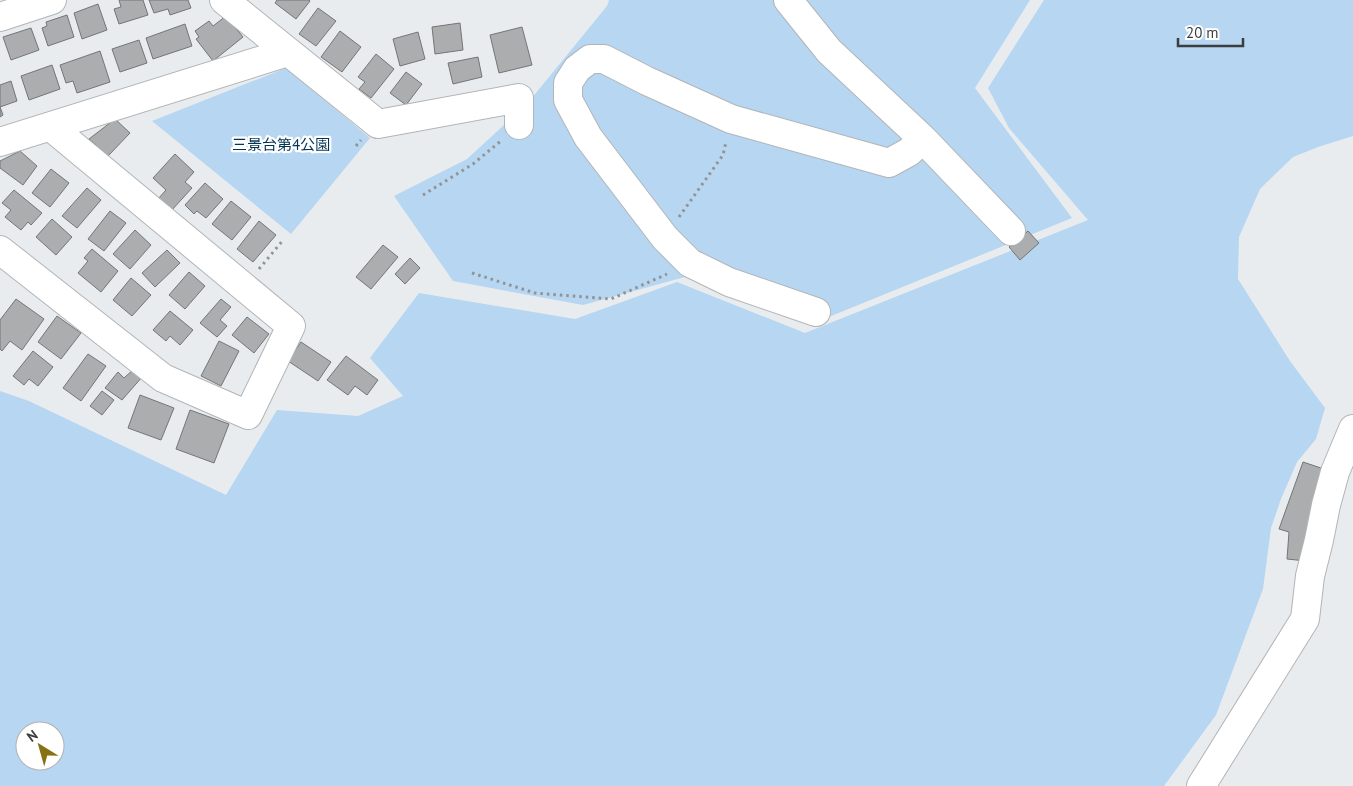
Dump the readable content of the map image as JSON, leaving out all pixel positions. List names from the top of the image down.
{
  "parks": ["三景台第4公園"],
  "scale_bar": "20 m",
  "north": "top left"
}
